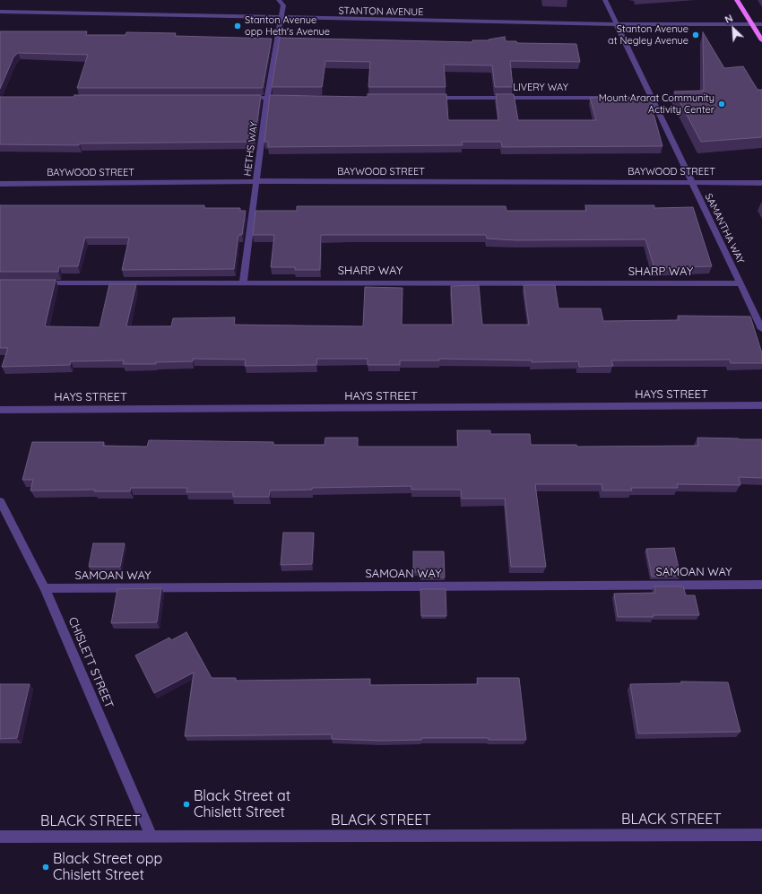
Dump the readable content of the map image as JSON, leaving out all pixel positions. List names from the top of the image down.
{
  "streets": {
    "street": [
      "STANTON AVENUE",
      "LIVERY WAY",
      "HETHS WAY",
      "BAYWOOD STREET",
      "SAMANTHA WAY",
      "SHARP WAY",
      "HAYS STREET",
      "SAMOAN WAY",
      "CHISLETT STREET",
      "BLACK STREET"
    ]
  },
  "crossings": [
    ["STANTON AVENUE", "HETHS WAY"],
    ["STANTON AVENUE", "SAMANTHA WAY"],
    ["HETHS WAY", "BAYWOOD STREET"],
    ["HETHS WAY", "SHARP WAY"],
    ["BAYWOOD STREET", "SAMANTHA WAY"],
    ["SAMANTHA WAY", "SHARP WAY"],
    ["SAMOAN WAY", "CHISLETT STREET"],
    ["CHISLETT STREET", "BLACK STREET"]
  ],
  "places": [
    "Stanton Avenue opp Heth's Avenue",
    "Stanton Avenue at Negley Avenue",
    "Mount Ararat Community Activity Center",
    "Black Street at Chislett Street",
    "Black Street opp Chislett Street"
  ],
  "north": "top left"
}
